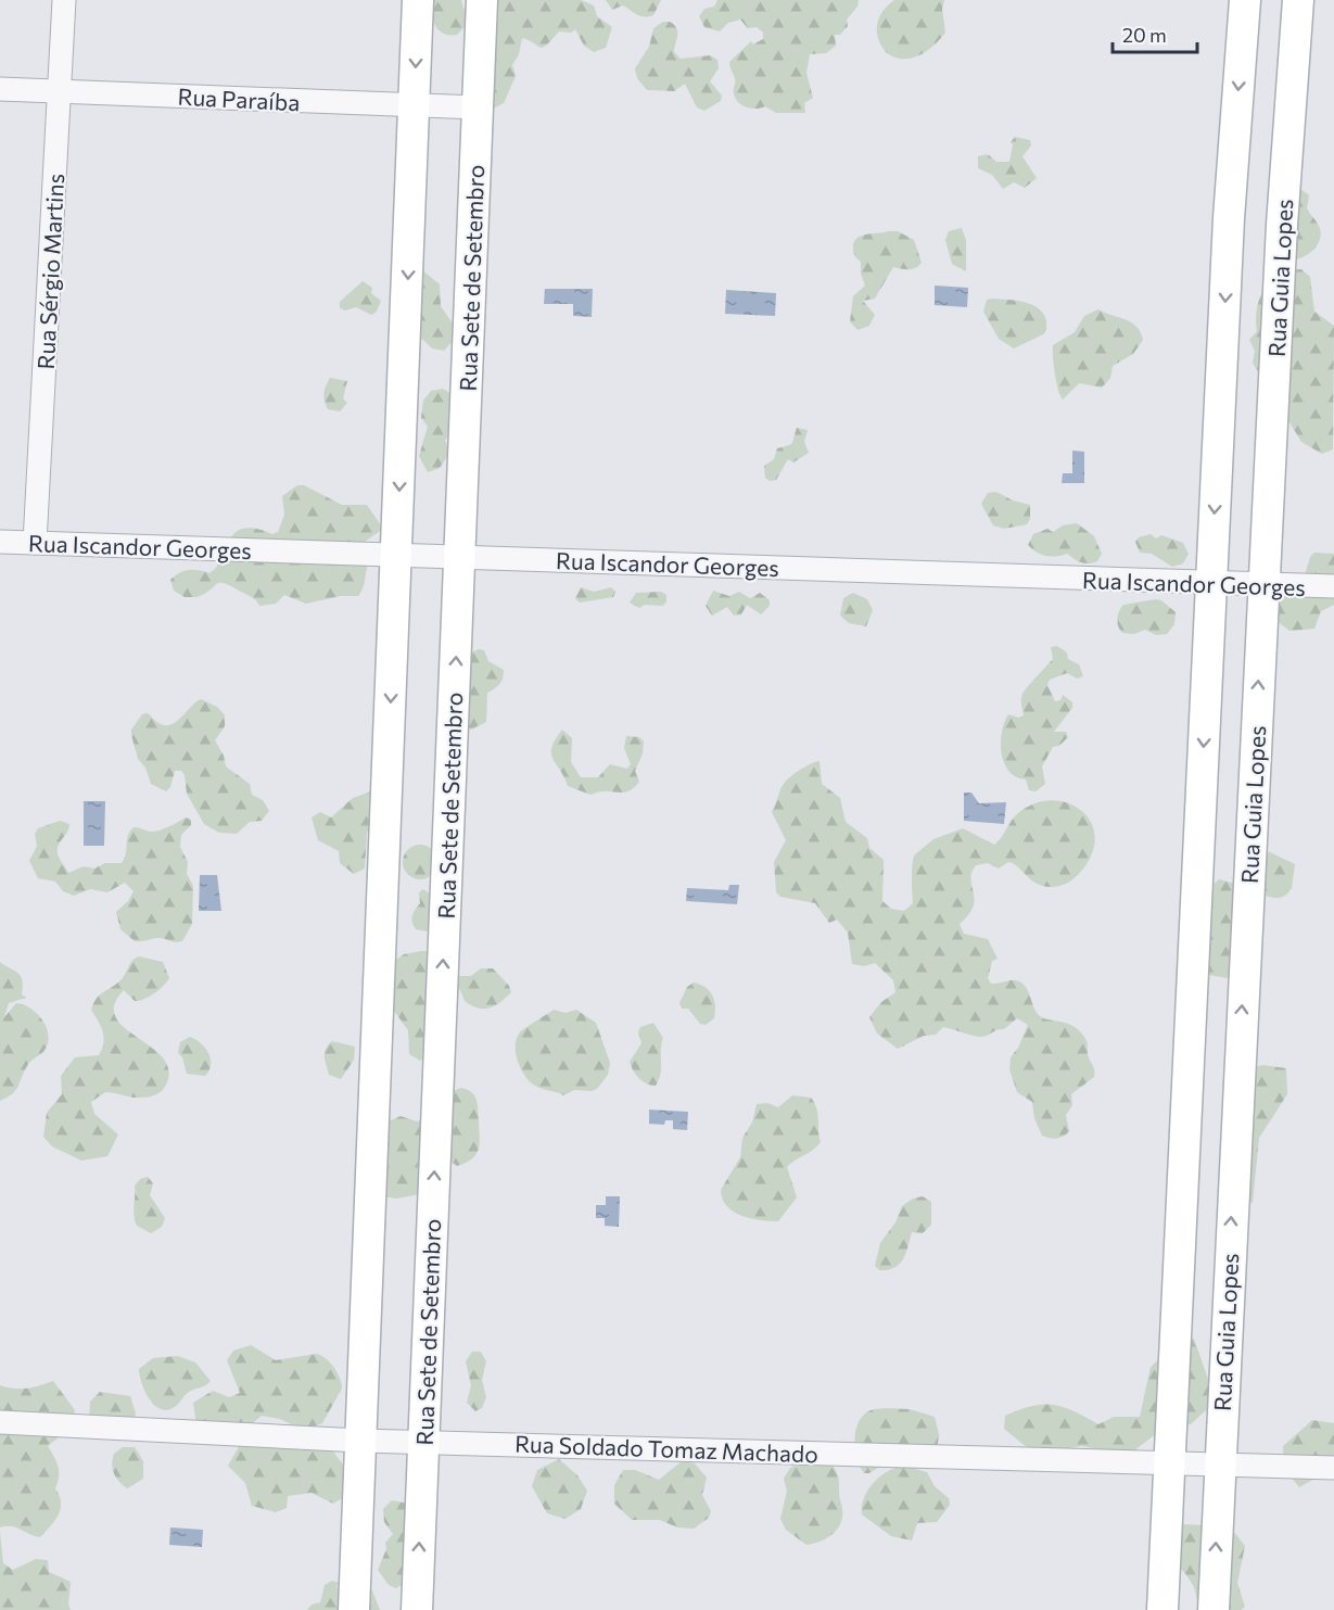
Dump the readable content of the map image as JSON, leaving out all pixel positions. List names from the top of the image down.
{
  "streets": {
    "main road": ["Rua Sete de Setembro", "Rua Guia Lopes"],
    "street": [
      "Rua Paraíba",
      "Rua Sérgio Martins",
      "Rua Iscandor Georges",
      "Rua Soldado Tomaz Machado"
    ]
  },
  "crossings": [
    ["Rua Paraíba", "Rua Sérgio Martins"],
    ["Rua Paraíba", "Rua Sete de Setembro"],
    ["Rua Sérgio Martins", "Rua Iscandor Georges"],
    ["Rua Sete de Setembro", "Rua Iscandor Georges"],
    ["Rua Sete de Setembro", "Rua Soldado Tomaz Machado"],
    ["Rua Guia Lopes", "Rua Iscandor Georges"],
    ["Rua Guia Lopes", "Rua Soldado Tomaz Machado"]
  ],
  "scale_bar": "20 m"
}
